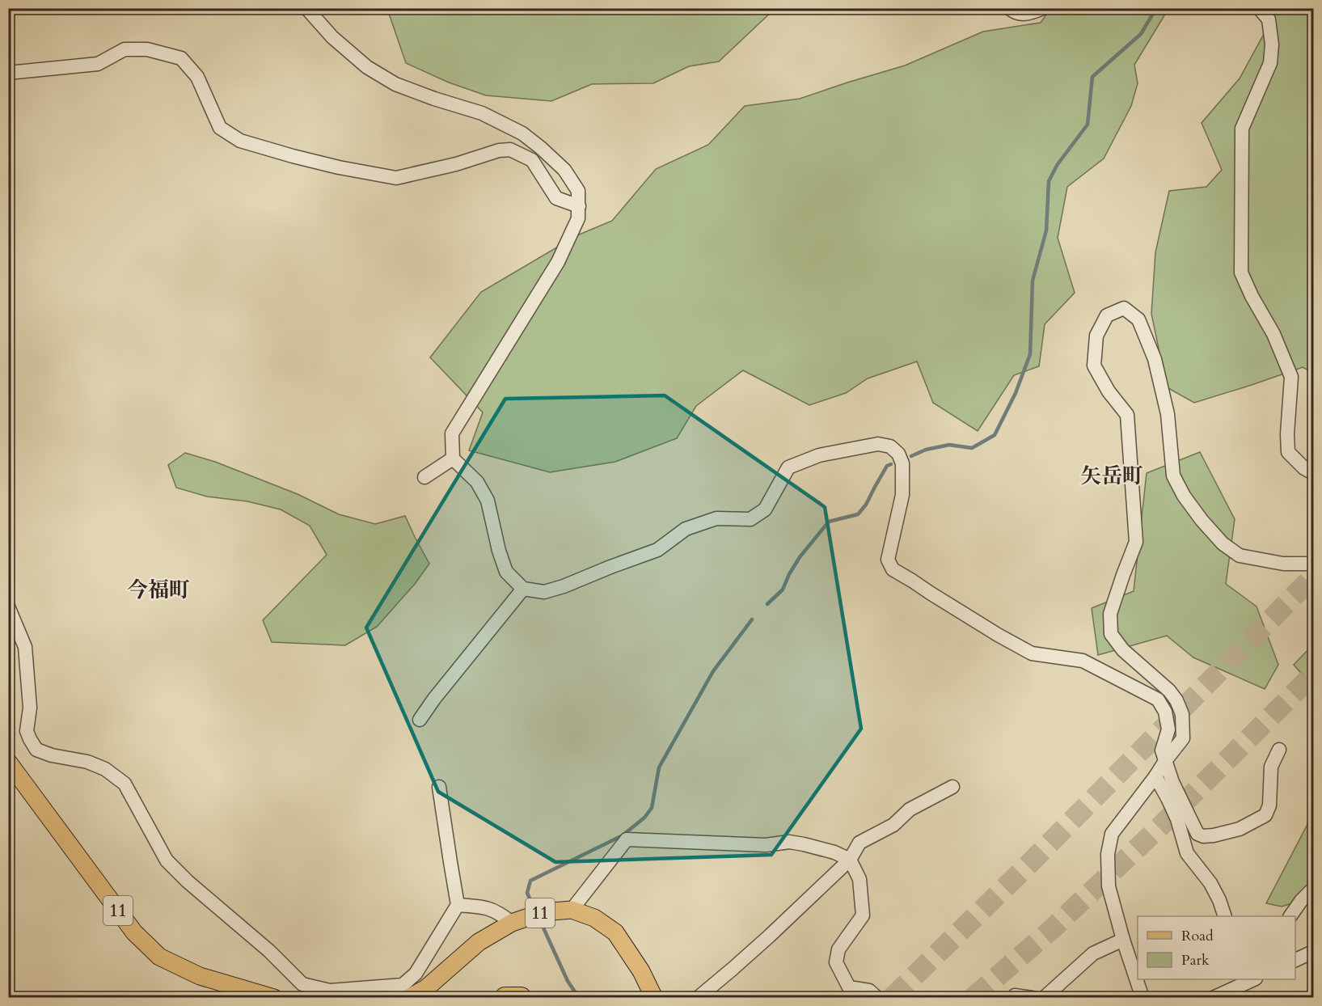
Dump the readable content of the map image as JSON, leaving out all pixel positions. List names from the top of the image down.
{
  "streets": {
    "main road": ["11"]
  },
  "districts": ["矢岳町", "今福町"],
  "legend": ["Road", "Park"]
}
